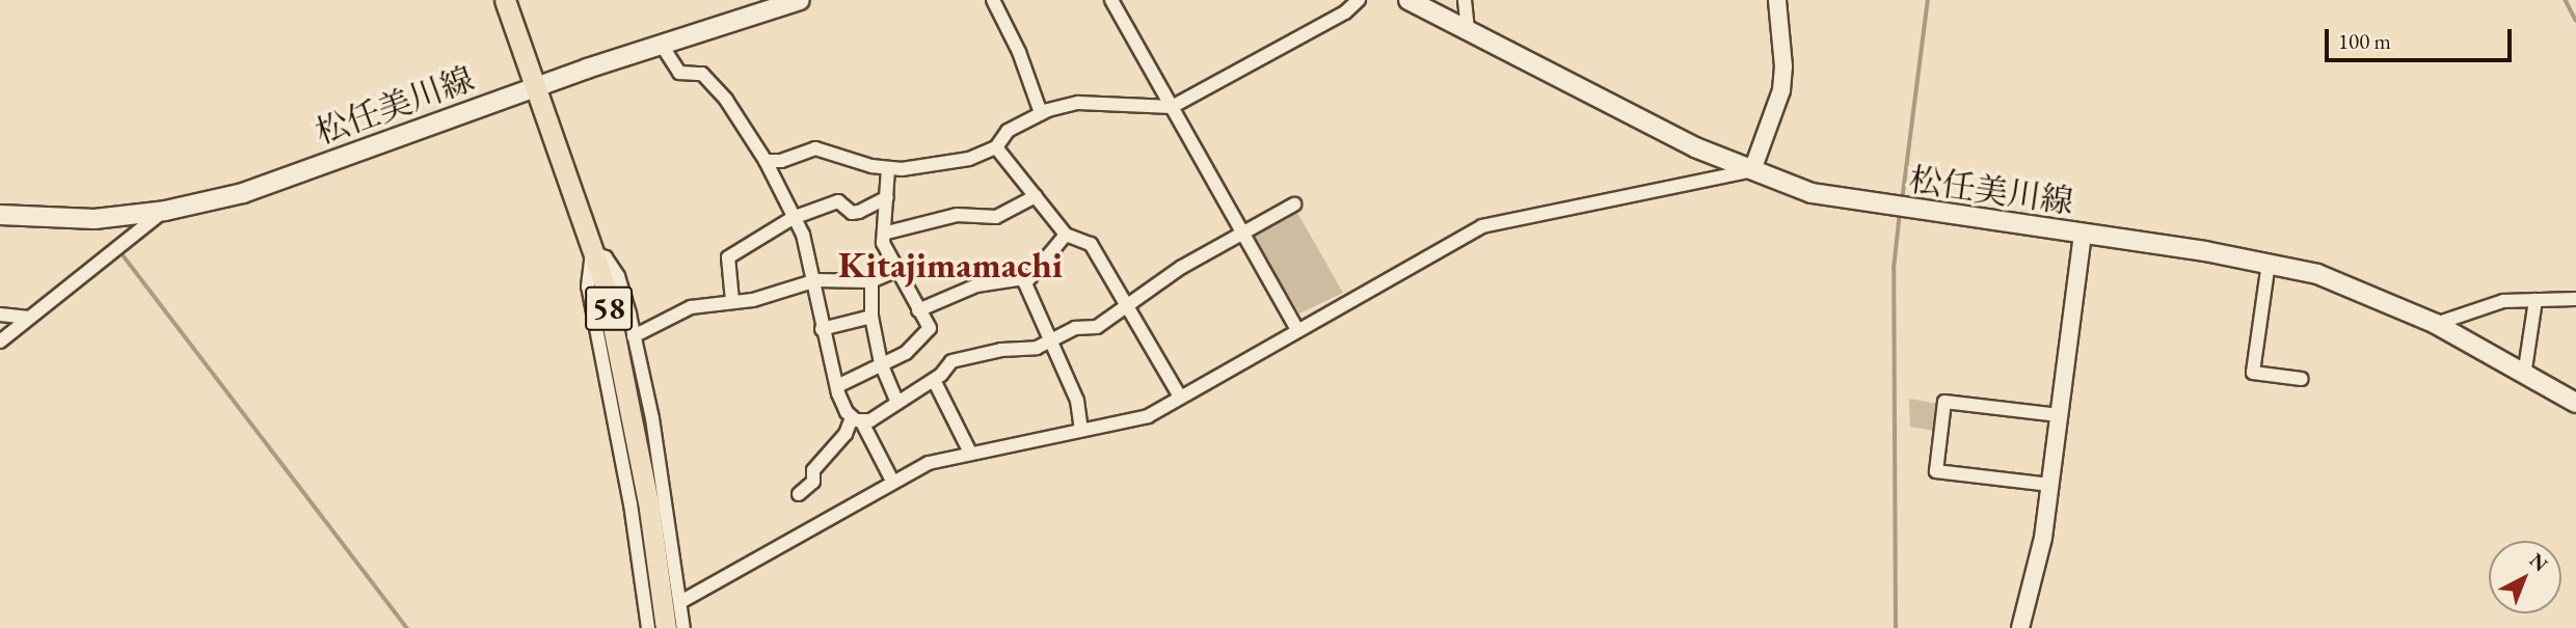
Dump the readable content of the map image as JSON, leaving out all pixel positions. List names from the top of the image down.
{
  "streets": {
    "main road": ["松任美川線", "58"]
  },
  "crossings": [
    ["松任美川線", "58"]
  ],
  "districts": ["Kitajimamachi"],
  "scale_bar": "100 m",
  "north": "top right"
}
